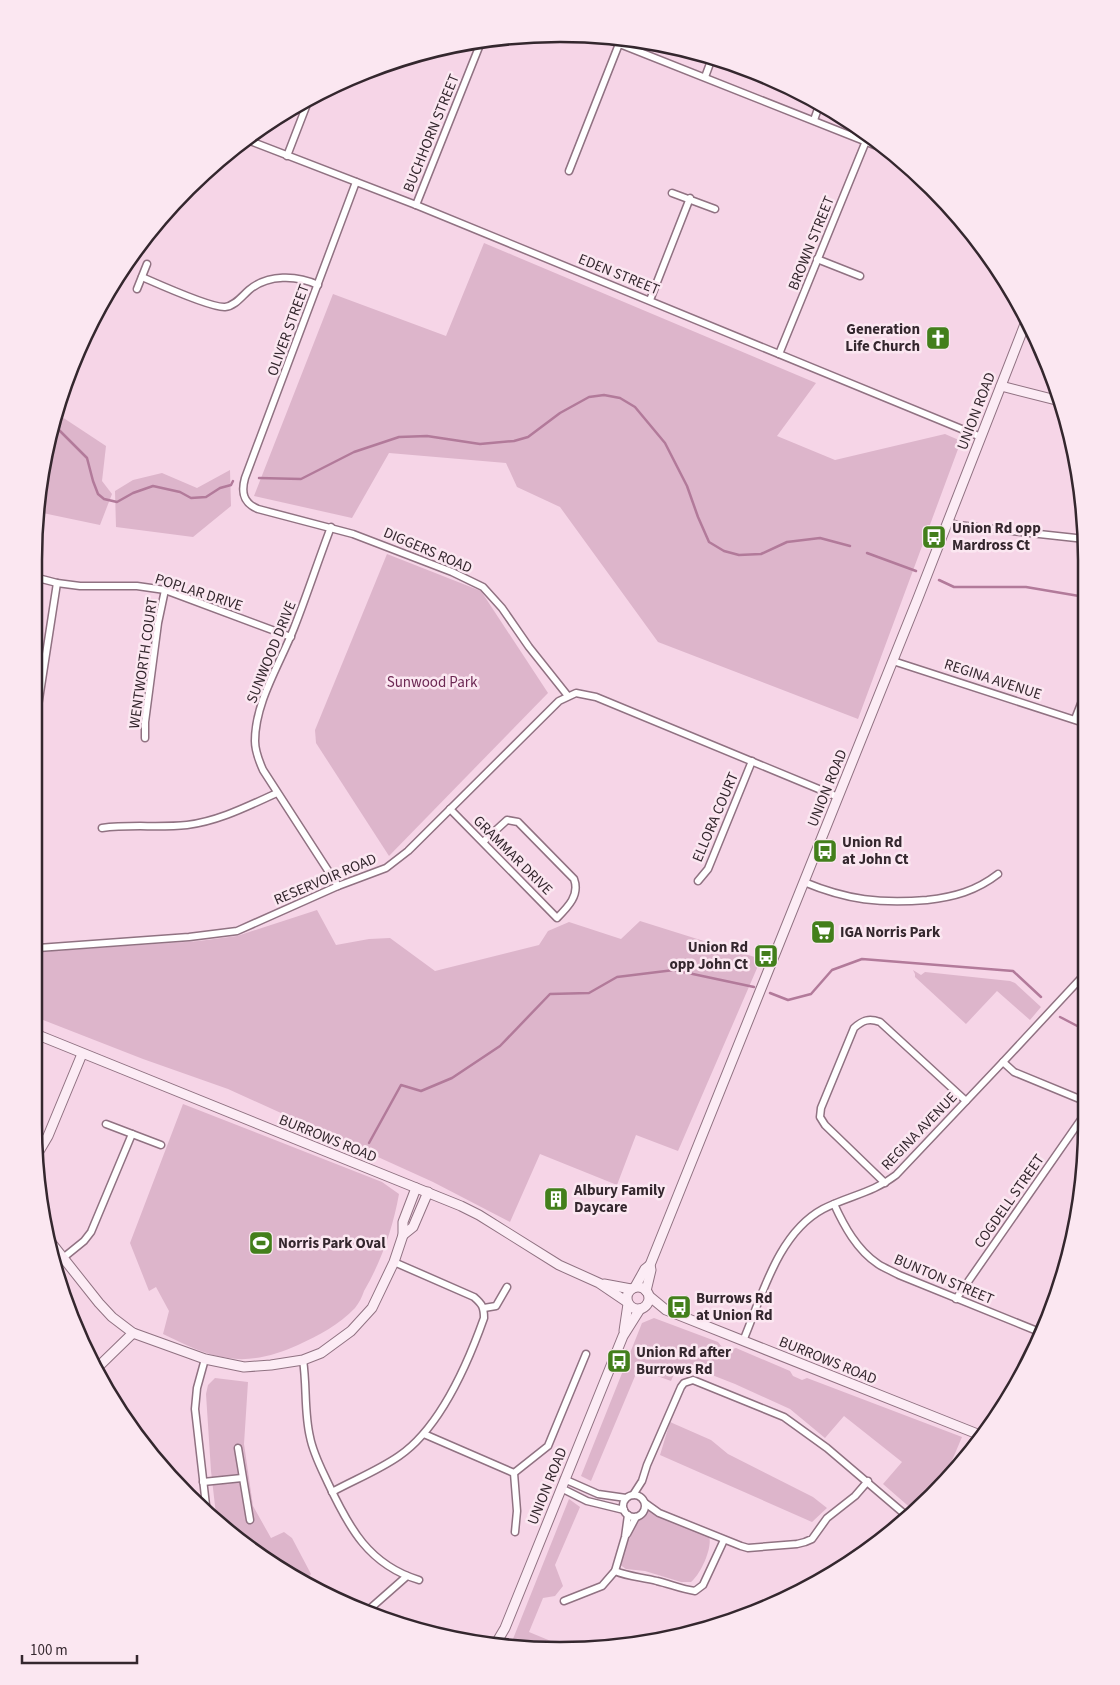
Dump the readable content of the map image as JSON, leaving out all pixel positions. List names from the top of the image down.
{
  "streets": {
    "main road": ["UNION ROAD", "BURROWS ROAD"],
    "street": [
      "BUCHHORN STREET",
      "BROWN STREET",
      "EDEN STREET",
      "OLIVER STREET",
      "DIGGERS ROAD",
      "POPLAR DRIVE",
      "SUNWOOD DRIVE",
      "WENTWORTH COURT",
      "REGINA AVENUE",
      "ELLORA COURT",
      "GRAMMAR DRIVE",
      "RESERVOIR ROAD",
      "COGDELL STREET",
      "BUNTON STREET"
    ]
  },
  "crossings": [
    ["BUCHHORN STREET", "EDEN STREET"],
    ["BROWN STREET", "EDEN STREET"],
    ["EDEN STREET", "OLIVER STREET"],
    ["EDEN STREET", "UNION ROAD"],
    ["OLIVER STREET", "DIGGERS ROAD"],
    ["UNION ROAD", "REGINA AVENUE"],
    ["UNION ROAD", "BURROWS ROAD"],
    ["DIGGERS ROAD", "SUNWOOD DRIVE"],
    ["DIGGERS ROAD", "RESERVOIR ROAD"],
    ["POPLAR DRIVE", "SUNWOOD DRIVE"],
    ["POPLAR DRIVE", "WENTWORTH COURT"],
    ["SUNWOOD DRIVE", "RESERVOIR ROAD"],
    ["REGINA AVENUE", "BURROWS ROAD"],
    ["REGINA AVENUE", "BUNTON STREET"],
    ["GRAMMAR DRIVE", "RESERVOIR ROAD"],
    ["COGDELL STREET", "BUNTON STREET"]
  ],
  "parks": ["Sunwood Park"],
  "places": {
    "church": ["Generation Life Church"],
    "bus stop": [
      "Union Rd opp Mardross Ct",
      "Union Rd at John Ct",
      "Union Rd opp John Ct",
      "Burrows Rd at Union Rd",
      "Union Rd after Burrows Rd"
    ],
    "supermarket": ["IGA Norris Park"],
    "building": ["Albury Family Daycare"],
    "sports": ["Norris Park Oval"]
  },
  "scale_bar": "100 m"
}
